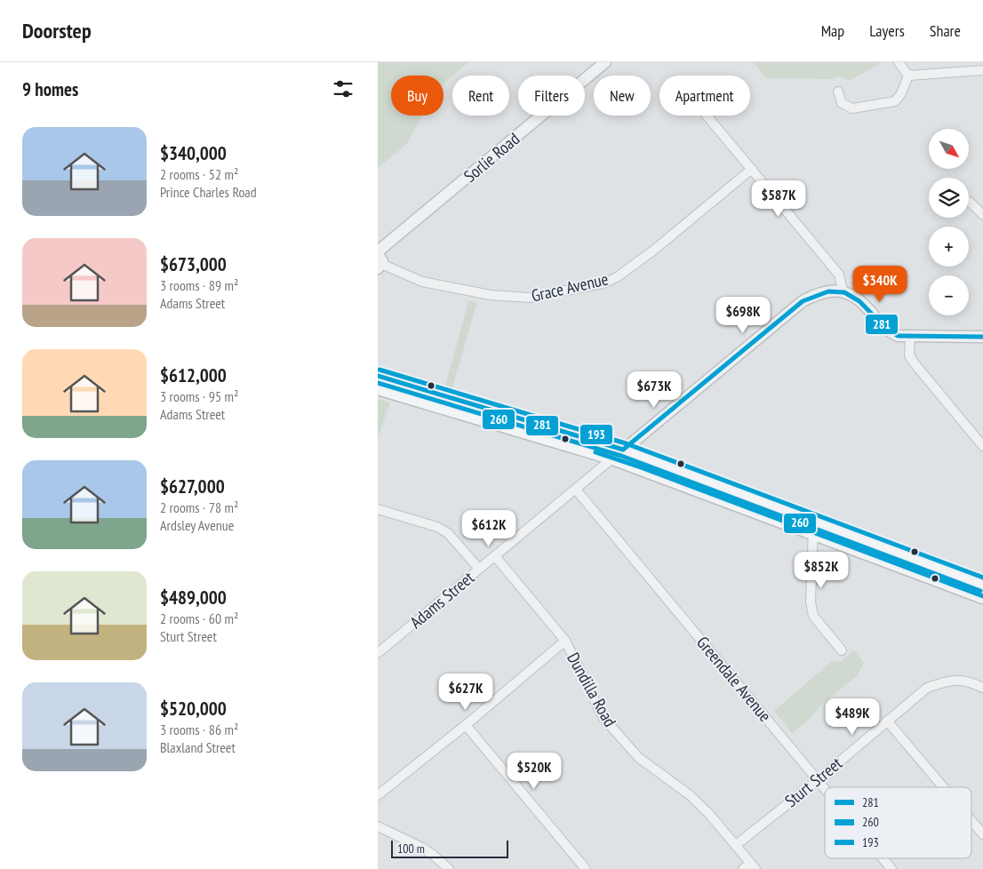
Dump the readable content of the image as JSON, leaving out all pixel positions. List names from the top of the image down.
{
  "streets": {
    "street": [
      "Sorlie Road",
      "Grace Avenue",
      "Adams Street",
      "Greendale Avenue",
      "Dundilla Road",
      "Sturt Street"
    ]
  },
  "crossings": [
    ["Sorlie Road", "Grace Avenue"],
    ["Adams Street", "Greendale Avenue"],
    ["Adams Street", "Dundilla Road"],
    ["Greendale Avenue", "Sturt Street"],
    ["Dundilla Road", "Sturt Street"]
  ],
  "lines": ["transit line 281", "transit line 193", "transit line 260"],
  "legend": ["281", "260", "193"],
  "scale_bar": "100 m",
  "north": "bottom right",
  "page": {
    "header": "Doorstep",
    "nav": ["Map", "Layers", "Share"],
    "heading": "9 homes",
    "chip": [
      "Buy",
      "Rent",
      "Filters",
      "New",
      "Apartment"
    ],
    "list": [
      {
        "name": "$340,000",
        "note": "2 rooms · 52 m² · Prince Charles Road"
      },
      {
        "name": "$673,000",
        "note": "3 rooms · 89 m² · Adams Street"
      },
      {
        "name": "$612,000",
        "note": "3 rooms · 95 m² · Adams Street"
      },
      {
        "name": "$627,000",
        "note": "2 rooms · 78 m² · Ardsley Avenue"
      },
      {
        "name": "$489,000",
        "note": "2 rooms · 60 m² · Sturt Street"
      },
      {
        "name": "$520,000",
        "note": "3 rooms · 86 m² · Blaxland Street"
      }
    ],
    "map_buttons": ["+", "−"],
    "price": [
      "$587K",
      "$340K",
      "$698K",
      "$673K",
      "$612K",
      "$852K",
      "$627K",
      "$489K",
      "$520K"
    ],
    "scale": "100 m"
  }
}
